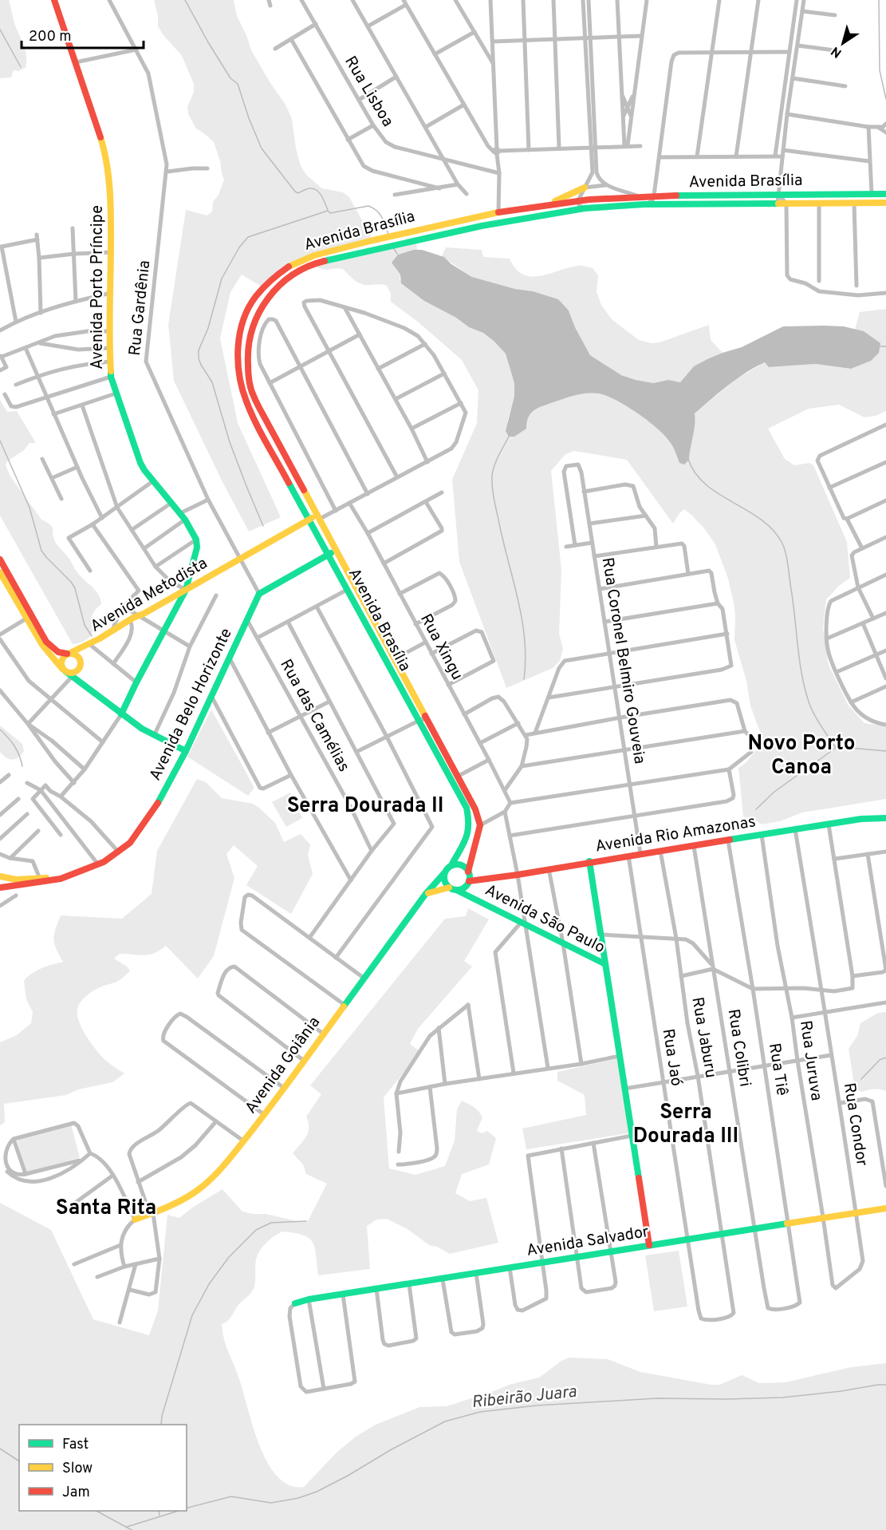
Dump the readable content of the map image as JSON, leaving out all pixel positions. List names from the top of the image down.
{
  "streets": {
    "street": [
      "Rua Lisboa",
      "Avenida Brasília",
      "Avenida Porto Príncipe",
      "Rua Gardênia",
      "Avenida Metodista",
      "Rua Xingu",
      "Rua Coronel Belmiro Gouveia",
      "Avenida Belo Horizonte",
      "Rua das Camélias",
      "Avenida Rio Amazonas",
      "Avenida São Paulo",
      "Rua Jaburu",
      "Rua Colibri",
      "Rua Jaó",
      "Rua Juruva",
      "Avenida Goiânia",
      "Rua Tiê",
      "Rua Condor",
      "Avenida Salvador"
    ]
  },
  "crossings": [
    ["Avenida Brasília", "Avenida Metodista"],
    ["Avenida Brasília", "Avenida Rio Amazonas"],
    ["Avenida Brasília", "Avenida São Paulo"],
    ["Avenida Brasília", "Avenida Goiânia"],
    ["Rua Gardênia", "Avenida Metodista"],
    ["Rua Gardênia", "Avenida Belo Horizonte"],
    ["Rua Coronel Belmiro Gouveia", "Avenida Rio Amazonas"],
    ["Avenida Belo Horizonte", "Rua das Camélias"],
    ["Avenida Rio Amazonas", "Avenida São Paulo"],
    ["Avenida Rio Amazonas", "Rua Jaburu"],
    ["Avenida Rio Amazonas", "Rua Colibri"],
    ["Avenida Rio Amazonas", "Rua Jaó"],
    ["Avenida Rio Amazonas", "Rua Juruva"],
    ["Avenida Rio Amazonas", "Avenida Goiânia"],
    ["Avenida Rio Amazonas", "Rua Tiê"],
    ["Avenida Rio Amazonas", "Rua Condor"],
    ["Avenida São Paulo", "Avenida Goiânia"],
    ["Avenida São Paulo", "Avenida Salvador"],
    ["Rua Jaburu", "Rua Jaó"],
    ["Rua Jaburu", "Avenida Salvador"],
    ["Rua Colibri", "Rua Tiê"],
    ["Rua Colibri", "Avenida Salvador"],
    ["Rua Jaó", "Avenida Salvador"],
    ["Rua Juruva", "Rua Condor"],
    ["Rua Juruva", "Avenida Salvador"],
    ["Rua Tiê", "Avenida Salvador"],
    ["Rua Condor", "Avenida Salvador"]
  ],
  "districts": [
    "Novo Porto Canoa",
    "Serra Dourada II",
    "Serra Dourada III",
    "Santa Rita"
  ],
  "water": ["Ribeirão Juara"],
  "legend": ["Fast", "Slow", "Jam"],
  "scale_bar": "200 m",
  "north": "bottom left"
}
